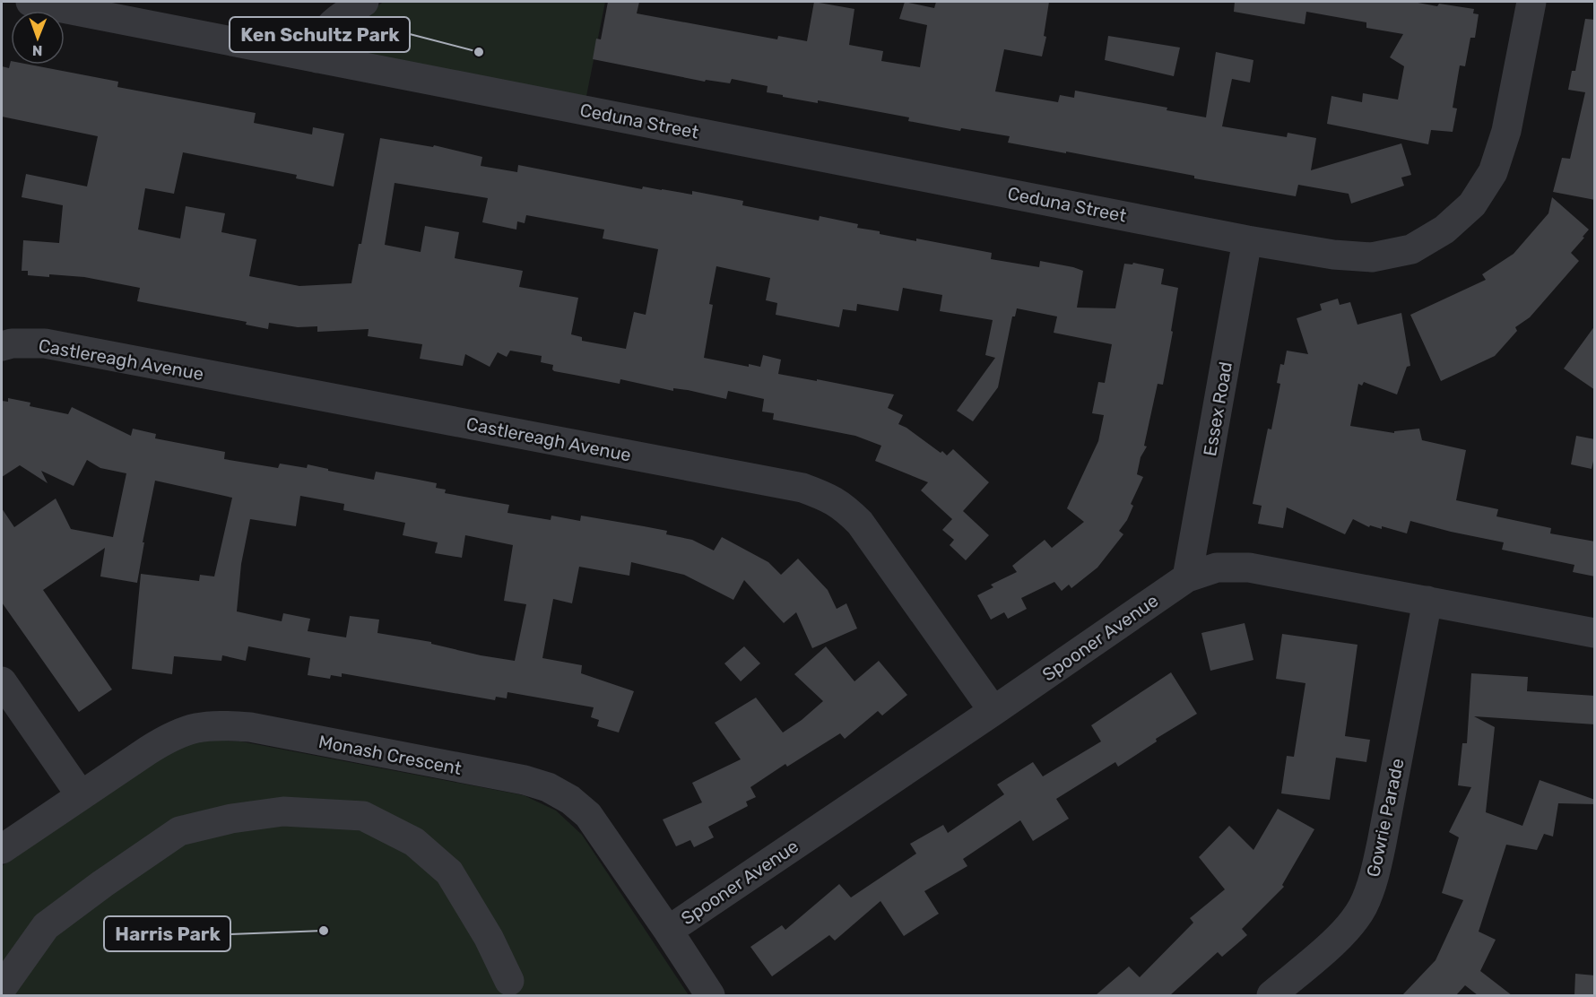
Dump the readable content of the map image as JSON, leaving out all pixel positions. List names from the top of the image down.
{
  "streets": {
    "street": [
      "Ceduna Street",
      "Castlereagh Avenue",
      "Essex Road",
      "Spooner Avenue",
      "Monash Crescent",
      "Gowrie Parade"
    ]
  },
  "crossings": [
    ["Ceduna Street", "Essex Road"],
    ["Castlereagh Avenue", "Spooner Avenue"],
    ["Essex Road", "Spooner Avenue"],
    ["Spooner Avenue", "Monash Crescent"],
    ["Spooner Avenue", "Gowrie Parade"]
  ],
  "places": ["Ken Schultz Park", "Harris Park"],
  "north": "bottom"
}
